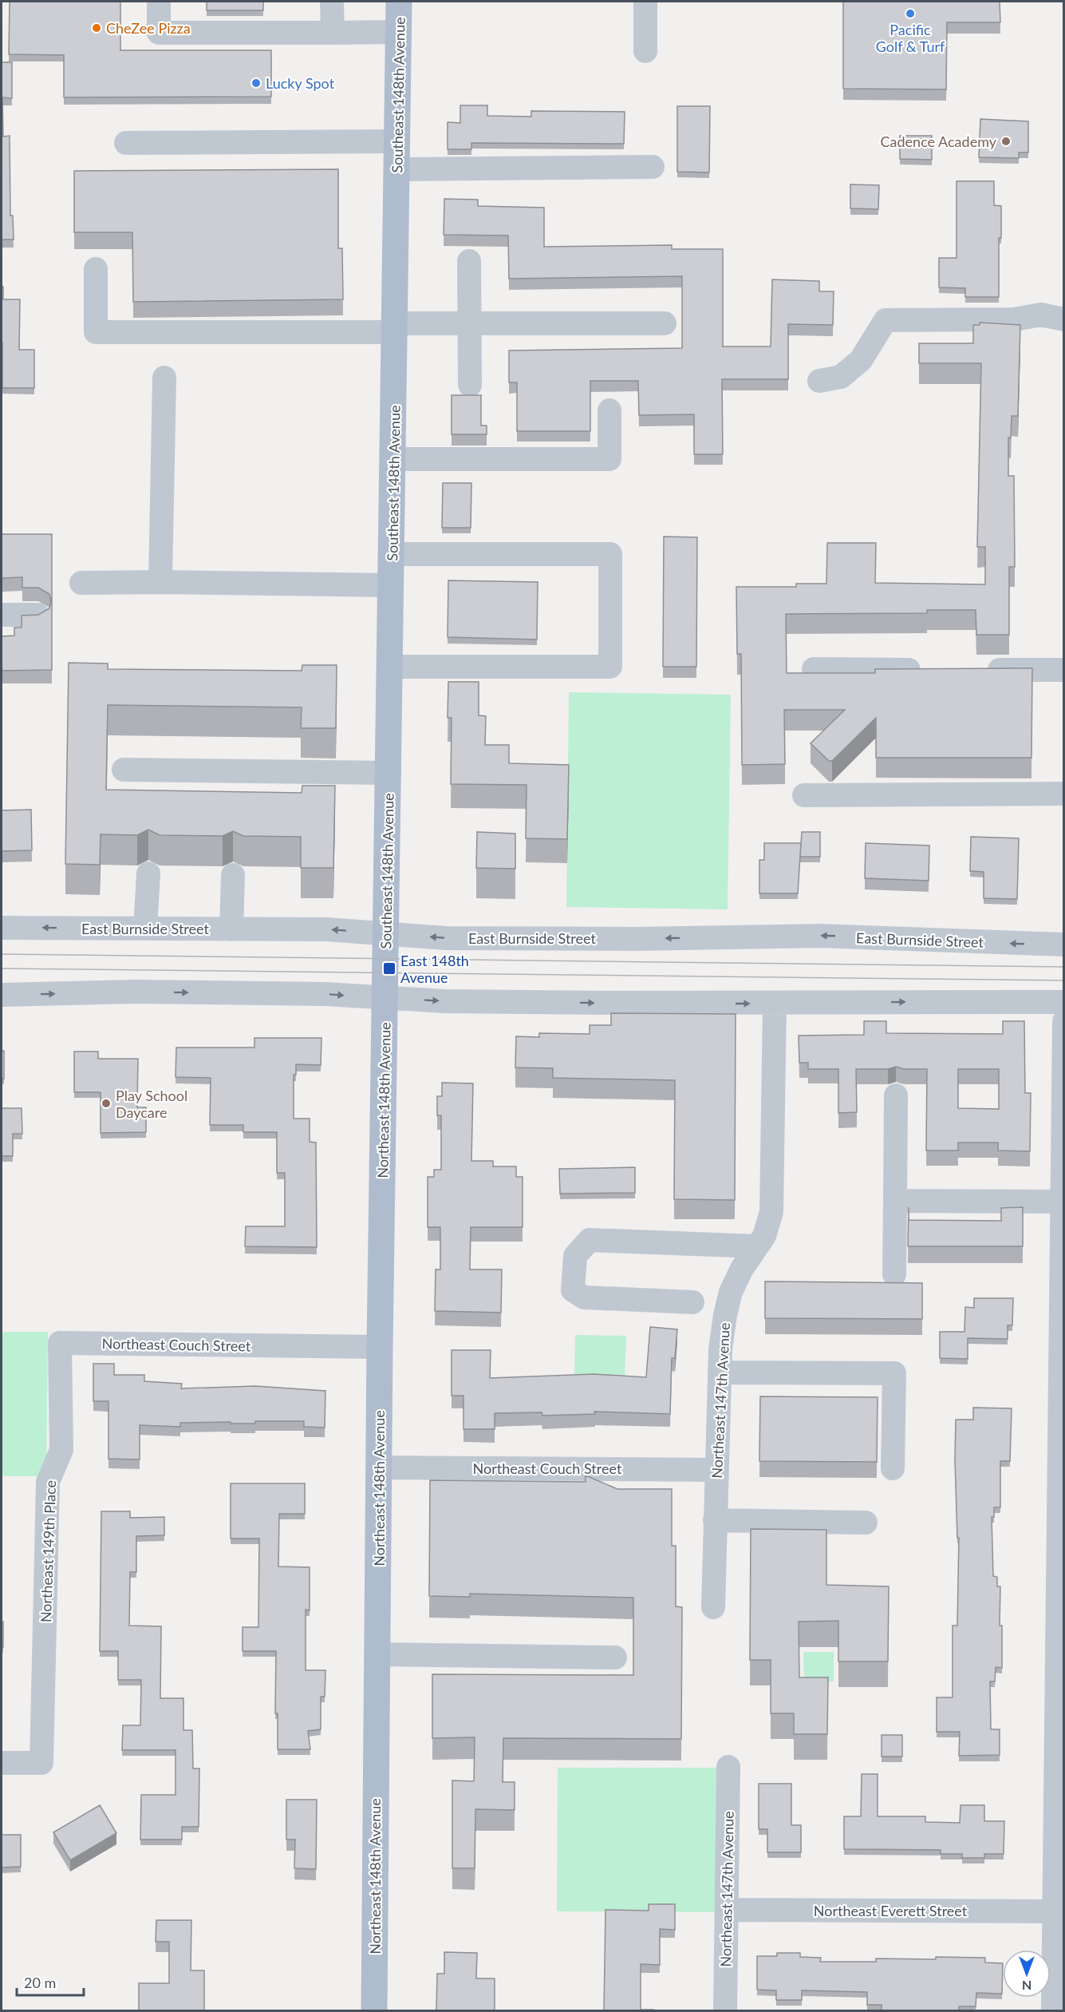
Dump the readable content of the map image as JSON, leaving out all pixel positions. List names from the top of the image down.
{
  "streets": {
    "main road": ["Southeast 148th Avenue", "Northeast 148th Avenue"],
    "street": [
      "East Burnside Street",
      "Northeast Couch Street",
      "Northeast 147th Avenue",
      "Northeast 149th Place",
      "Northeast Everett Street"
    ]
  },
  "crossings": [
    ["Southeast 148th Avenue", "East Burnside Street"],
    ["Southeast 148th Avenue", "Northeast 148th Avenue"],
    ["Northeast 148th Avenue", "Northeast Couch Street"],
    ["Northeast Couch Street", "Northeast 147th Avenue"],
    ["Northeast Couch Street", "Northeast 149th Place"],
    ["Northeast 147th Avenue", "Northeast Everett Street"]
  ],
  "places": {
    "other": [
      "Pacific Golf & Turf",
      "CheZee Pizza",
      "Lucky Spot",
      "Cadence Academy",
      "Play School Daycare"
    ],
    "transit": ["East 148th Avenue"]
  },
  "scale_bar": "20 m",
  "north": "bottom"
}
